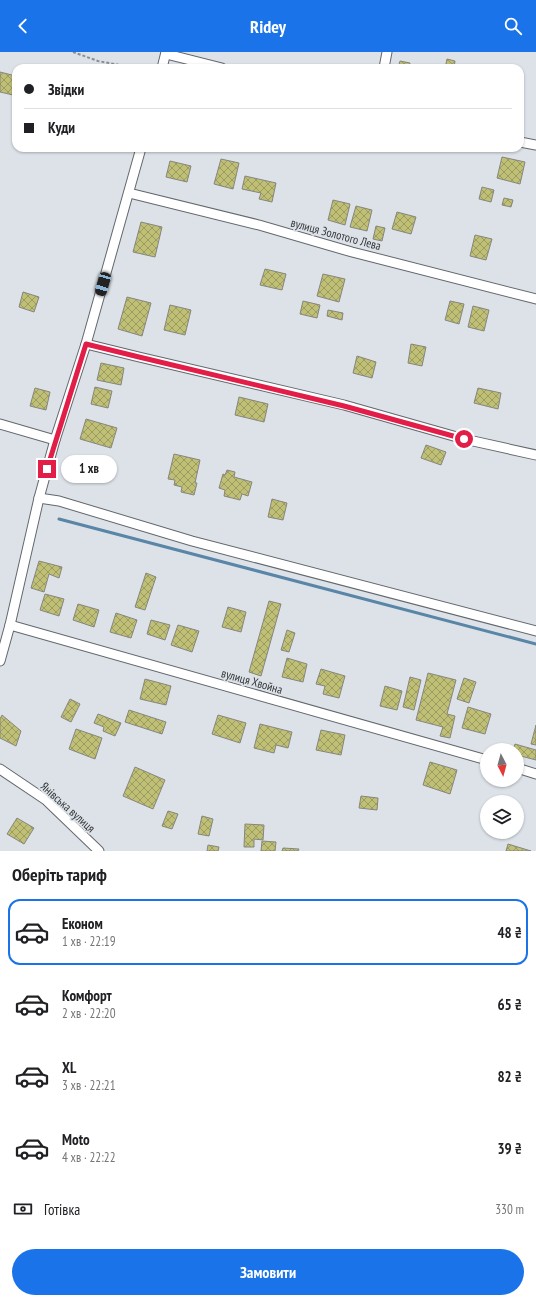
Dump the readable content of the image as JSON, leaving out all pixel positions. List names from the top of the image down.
{
  "streets": {
    "street": ["вулиця Золотого Лева", "вулиця Хвойна", "Янівська вулиця"]
  },
  "north": "bottom",
  "page": {
    "header": "Ridey",
    "banner": ["Звідки", "Куди"],
    "bubble": "1 хв",
    "heading": "Оберіть тариф",
    "list": [
      {
        "name": "Економ",
        "note": "1 хв · 22:19",
        "value": "48 ₴"
      },
      {
        "name": "Комфорт",
        "note": "2 хв · 22:20",
        "value": "65 ₴"
      },
      {
        "name": "XL",
        "note": "3 хв · 22:21",
        "value": "82 ₴"
      },
      {
        "name": "Moto",
        "note": "4 хв · 22:22",
        "value": "39 ₴"
      }
    ],
    "pay": ["Готівка", "330 m"],
    "buttons": "Замовити"
  }
}
